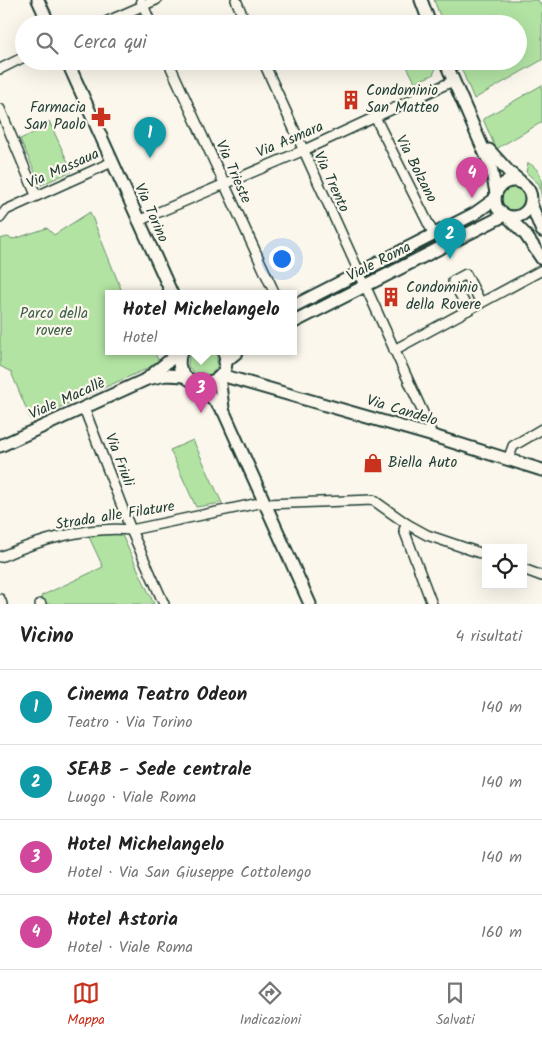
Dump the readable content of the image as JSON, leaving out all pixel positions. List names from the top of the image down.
{
  "streets": {
    "street": [
      "Via Asmara",
      "Via Massaua",
      "Via Bolzano",
      "Via Trieste",
      "Via Trento",
      "Via Torino",
      "Viale Roma",
      "Viale Macallè",
      "Via Candelo",
      "Via Friuli",
      "Strada alle Filature"
    ]
  },
  "crossings": [
    ["Via Asmara", "Via Bolzano"],
    ["Via Asmara", "Via Trieste"],
    ["Via Asmara", "Via Trento"],
    ["Via Asmara", "Via Torino"],
    ["Via Massaua", "Via Torino"],
    ["Via Bolzano", "Viale Roma"],
    ["Via Trento", "Viale Roma"],
    ["Via Trento", "Via Candelo"],
    ["Viale Macallè", "Via Friuli"],
    ["Via Friuli", "Strada alle Filature"]
  ],
  "parks": ["Parco della rovere"],
  "places": {
    "building": ["Condominio San Matteo", "Condominio della Rovere"],
    "pharmacy": ["Farmacia San Paolo"],
    "shop": ["Biella Auto"]
  },
  "page": {
    "search": "Cerca qui",
    "pins": [
      "1",
      "4",
      "2",
      "3"
    ],
    "popup": ["Hotel Michelangelo", "Hotel"],
    "heading": ["Vicino", "4 risultati"],
    "list": [
      {
        "mark": "1",
        "name": "Cinema Teatro Odeon",
        "note": "Teatro · Via Torino",
        "value": "140 m"
      },
      {
        "mark": "2",
        "name": "SEAB - Sede centrale",
        "note": "Luogo · Viale Roma",
        "value": "140 m"
      },
      {
        "mark": "3",
        "name": "Hotel Michelangelo",
        "note": "Hotel · Via San Giuseppe Cottolengo",
        "value": "140 m"
      },
      {
        "mark": "4",
        "name": "Hotel Astoria",
        "note": "Hotel · Viale Roma",
        "value": "160 m"
      }
    ],
    "nav": ["Mappa", "Indicazioni", "Salvati"]
  }
}
